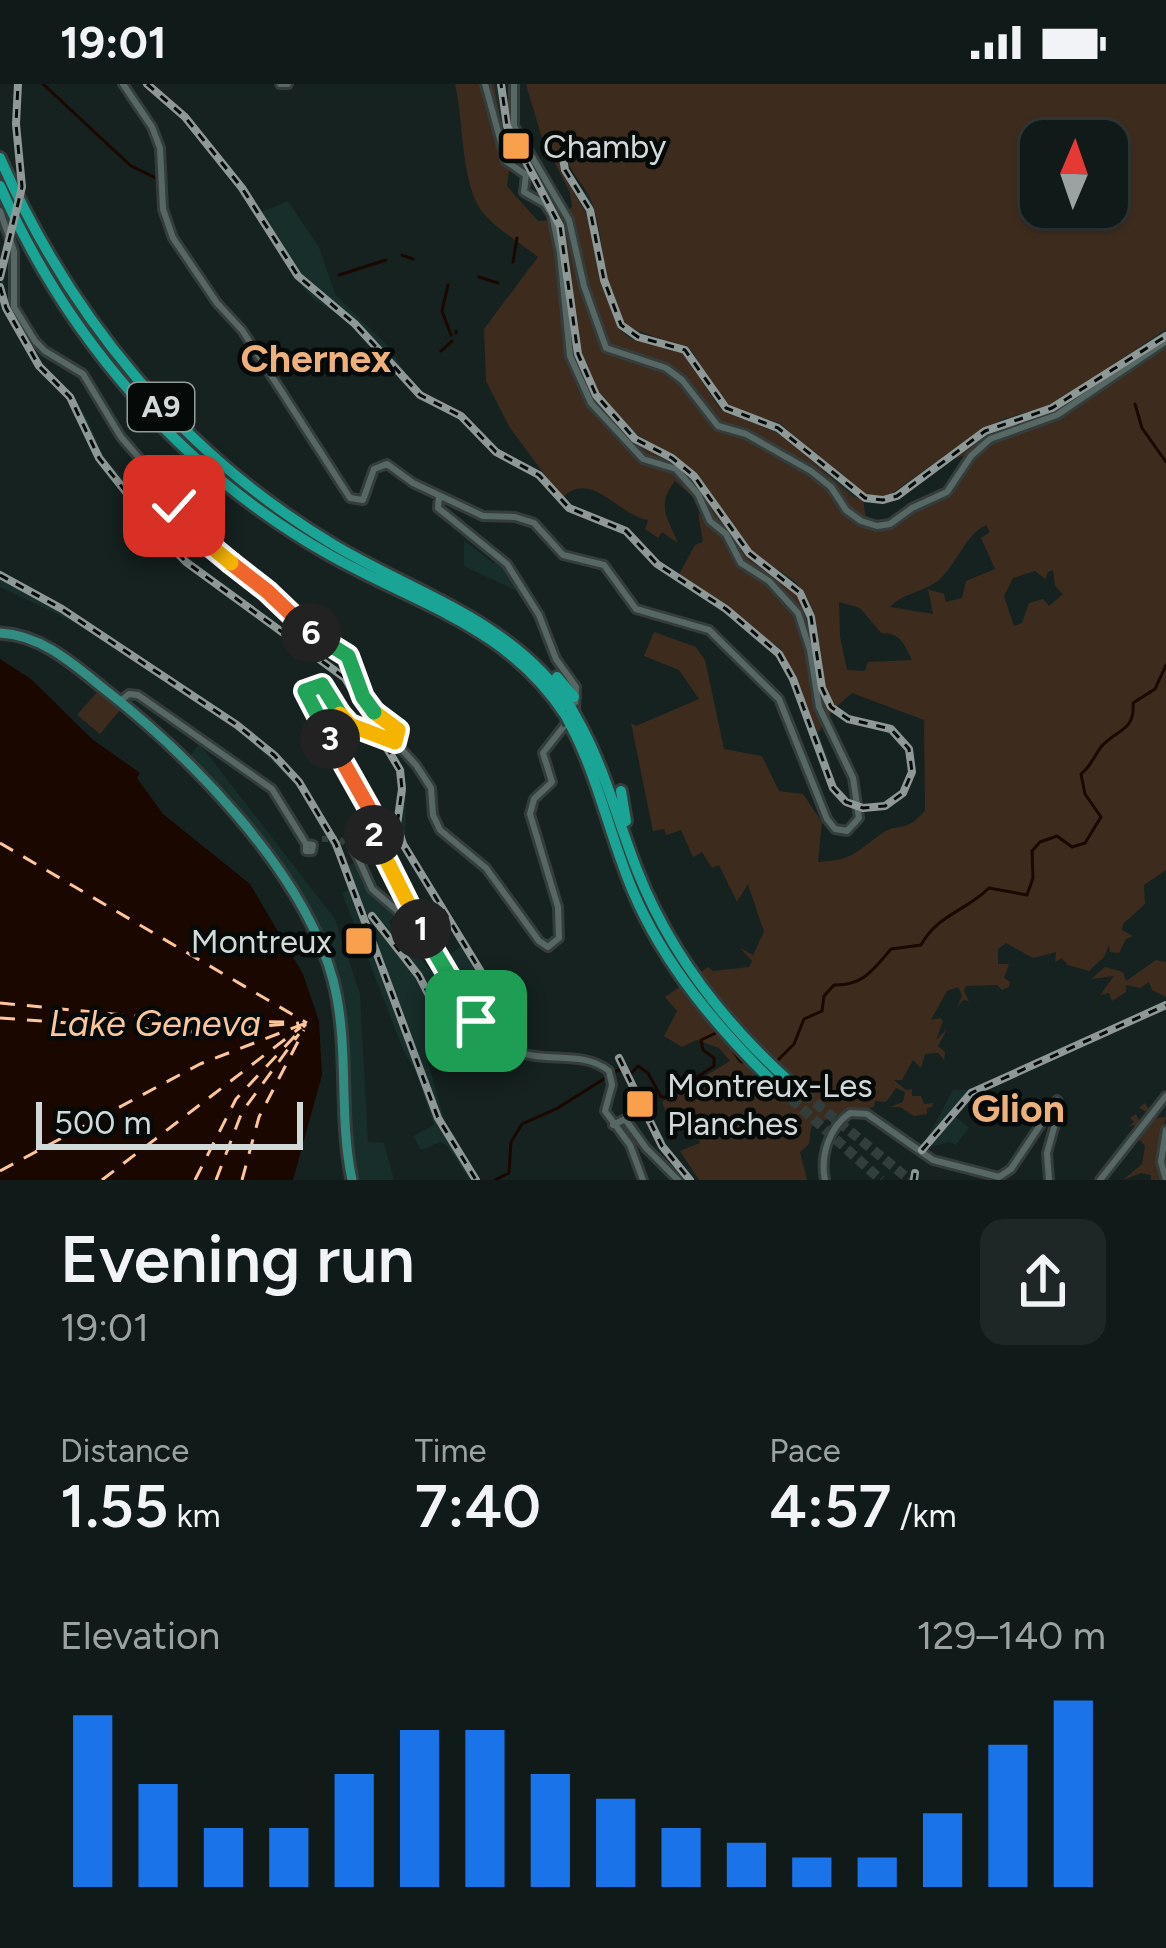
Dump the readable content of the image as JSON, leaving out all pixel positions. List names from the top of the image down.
{
  "streets": {
    "highway": ["A9"]
  },
  "districts": ["Chernex", "Glion"],
  "water": ["Lake Geneva"],
  "places": {
    "transit": ["Chamby", "Montreux", "Montreux-Les Planches"]
  },
  "scale_bar": "500 m",
  "north": "top",
  "page": {
    "status": "19:01",
    "pins": [
      "6",
      "3",
      "2",
      "1"
    ],
    "scale": "500 m",
    "heading": ["Evening run", "19:01"],
    "stats": [
      ["Distance", "1.55 km"],
      ["Time", "7:40"],
      ["Pace", "4:57 /km"]
    ],
    "chart": ["Elevation", "129–140 m"]
  }
}
